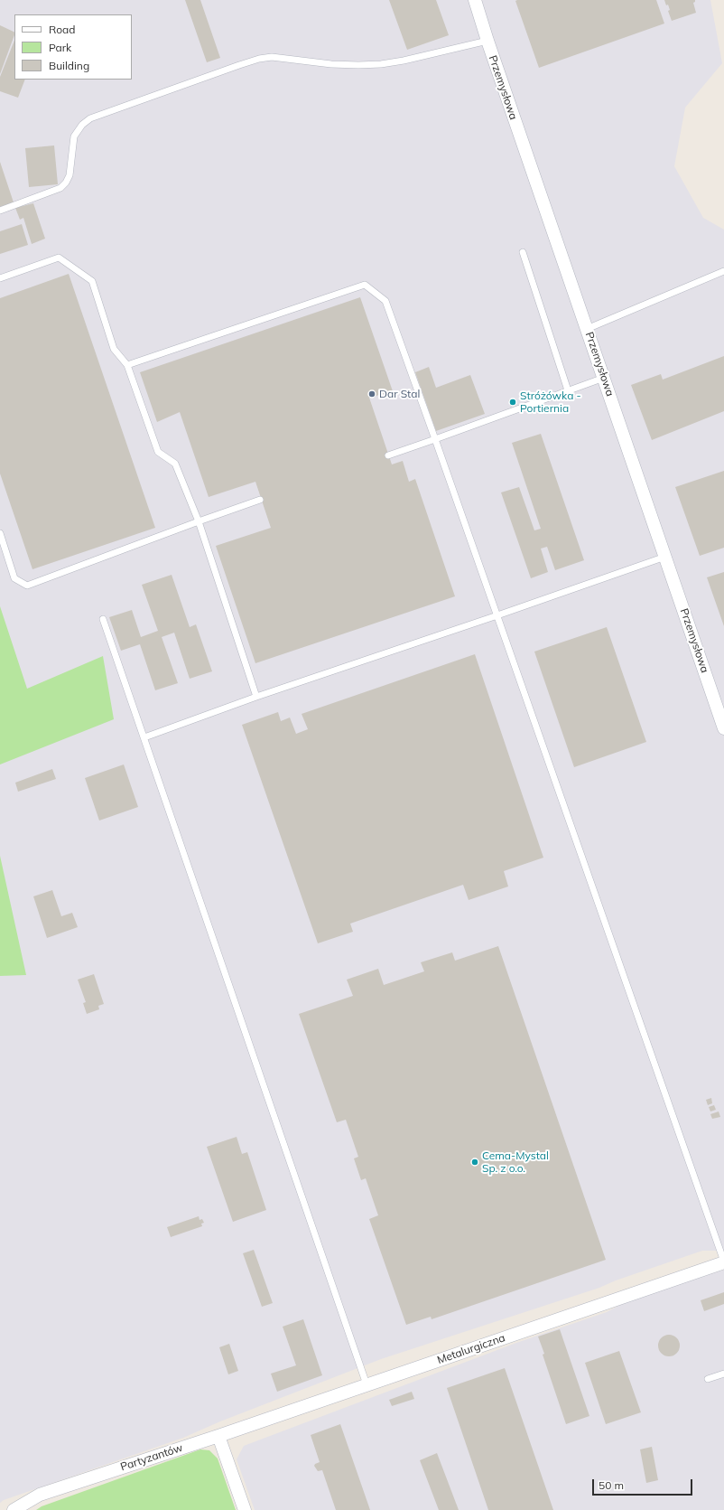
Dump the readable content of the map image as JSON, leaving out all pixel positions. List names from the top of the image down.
{
  "streets": {
    "street": ["Przemysłowa", "Metalurgiczna", "Partyzantów"]
  },
  "crossings": [
    ["Metalurgiczna", "Partyzantów"]
  ],
  "places": ["Dar Stal", "Stróżówka - Portiernia", "Cema-Mystal Sp. z o.o."],
  "legend": ["Road", "Park", "Building"],
  "scale_bar": "50 m"
}
